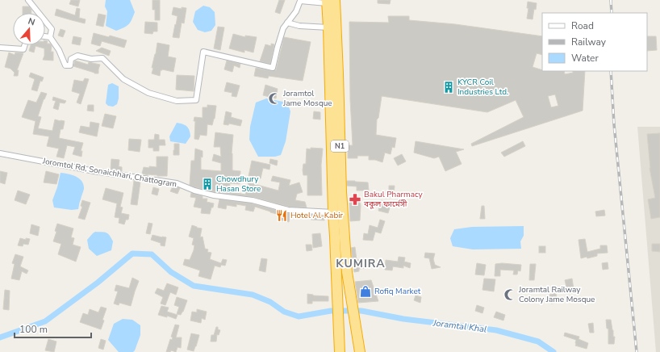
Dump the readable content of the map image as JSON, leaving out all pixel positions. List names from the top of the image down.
{
  "streets": {
    "highway": ["N1"],
    "street": ["Joromtol Rd, Sonaichhari, Chattogram"]
  },
  "crossings": [
    ["N1", "Joromtol Rd, Sonaichhari, Chattogram"]
  ],
  "districts": ["KUMIRA"],
  "water": ["Joramtal Khal"],
  "places": {
    "building": ["KYCR Coil Industries Ltd.", "Chowdhury Hasan Store"],
    "mosque": ["Joramtol Jame Mosque", "Joramtal Railway Colony Jame Mosque"],
    "pharmacy": ["Bakul Pharmacy বকুল ফার্মেসী"],
    "restaurant": ["Hotel Al-Kabir"],
    "shop": ["Rofiq Market"]
  },
  "legend": ["Road", "Railway", "Water"],
  "scale_bar": "100 m",
  "north": "top"
}
